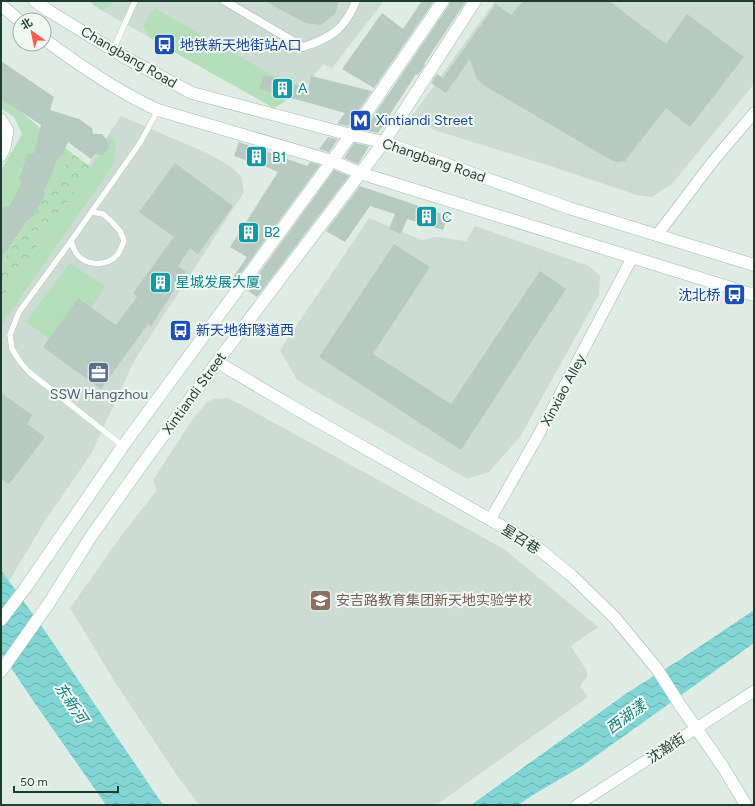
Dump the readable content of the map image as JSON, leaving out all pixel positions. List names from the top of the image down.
{
  "streets": {
    "main road": ["Changbang Road", "Xintiandi Street", "星召巷"],
    "street": ["Xinxiao Alley", "沈瀚街"]
  },
  "crossings": [
    ["Changbang Road", "Xintiandi Street"],
    ["Xinxiao Alley", "星召巷"],
    ["Xintiandi Street", "星召巷"],
    ["星召巷", "沈瀚街"]
  ],
  "water": ["东新河", "西湖漾"],
  "places": {
    "bus stop": ["地铁新天地街站A口", "沈北桥", "新天地街隧道西"],
    "building": [
      "A",
      "B1",
      "C",
      "B2",
      "星城发展大厦"
    ],
    "metro station": ["Xintiandi Street"],
    "office": ["SSW Hangzhou"],
    "school or university": ["安吉路教育集团新天地实验学校"]
  },
  "scale_bar": "50 m",
  "north": "top left"
}
